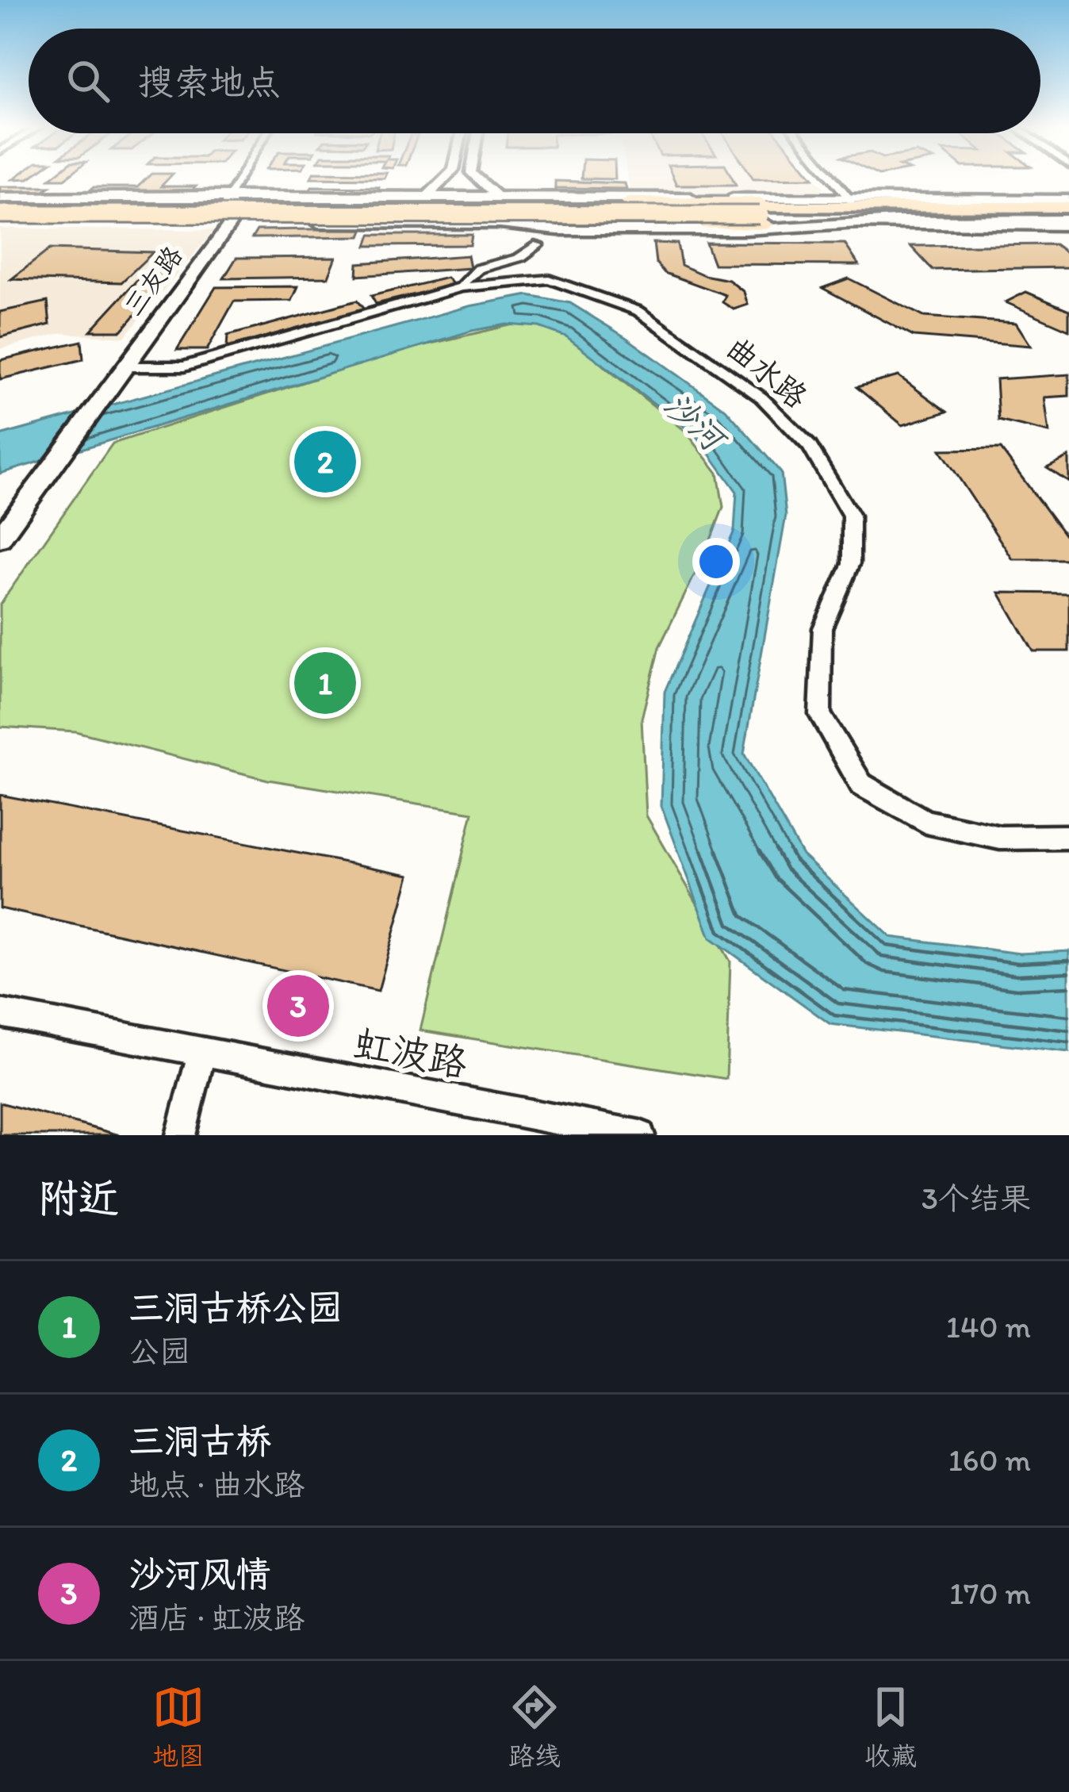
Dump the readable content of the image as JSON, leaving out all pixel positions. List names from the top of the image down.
{
  "streets": {
    "main road": ["三友路"],
    "street": ["曲水路", "虹波路"]
  },
  "crossings": [
    ["三友路", "曲水路"]
  ],
  "water": ["沙河"],
  "page": {
    "search": "搜索地点",
    "pins": ["2", "1", "3"],
    "heading": ["附近", "3个结果"],
    "list": [
      {
        "mark": "1",
        "name": "三洞古桥公园",
        "note": "公园",
        "value": "140 m"
      },
      {
        "mark": "2",
        "name": "三洞古桥",
        "note": "地点 · 曲水路",
        "value": "160 m"
      },
      {
        "mark": "3",
        "name": "沙河风情",
        "note": "酒店 · 虹波路",
        "value": "170 m"
      }
    ],
    "nav": ["地图", "路线", "收藏"]
  }
}
